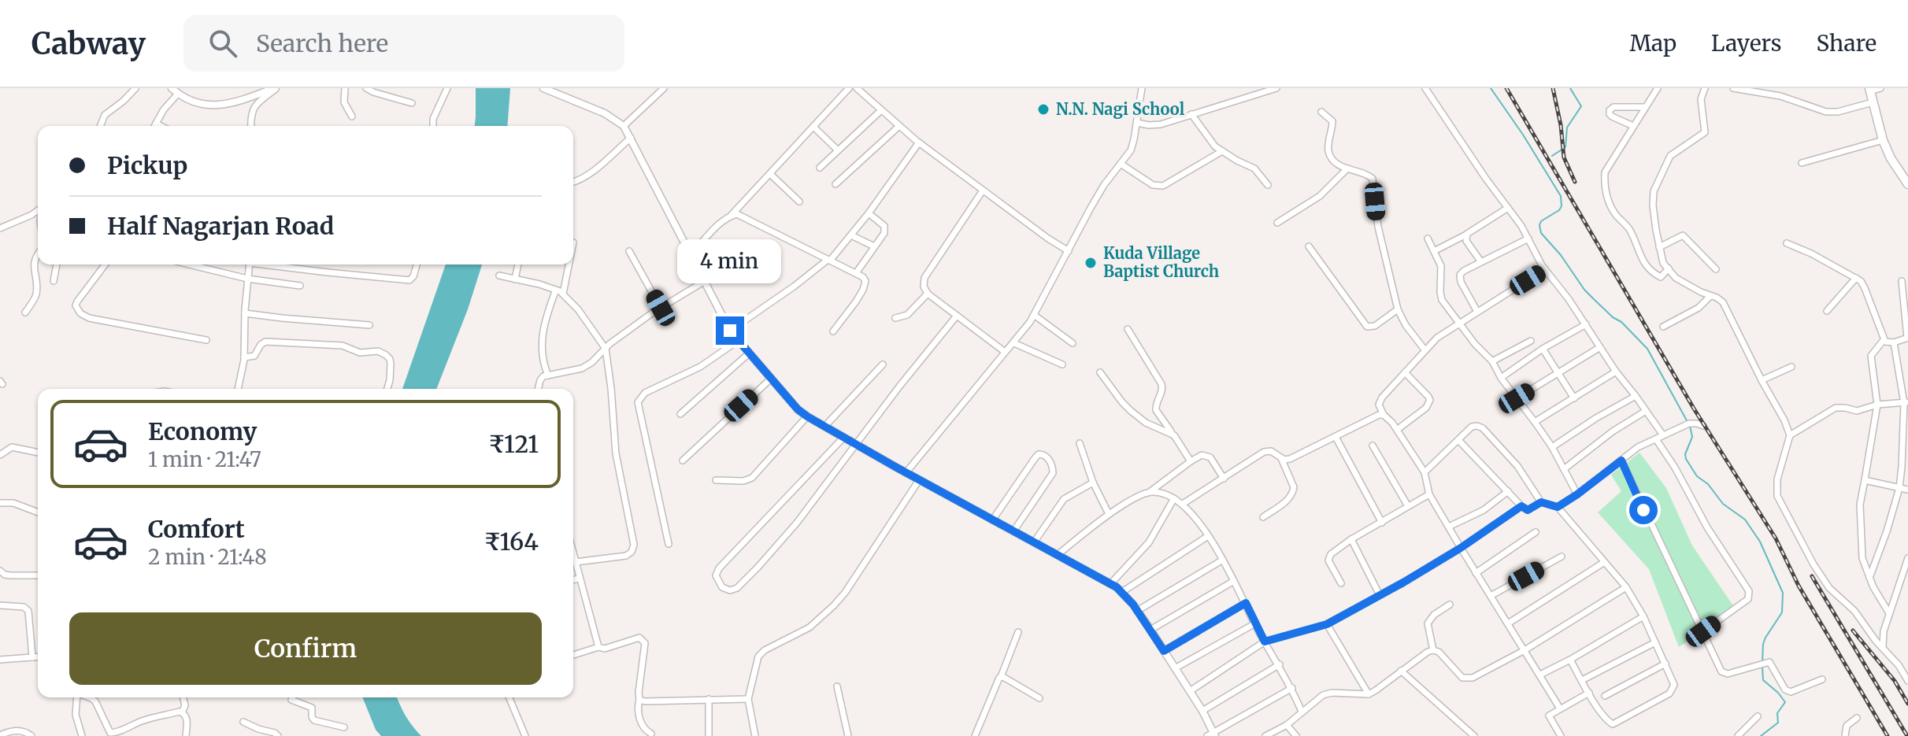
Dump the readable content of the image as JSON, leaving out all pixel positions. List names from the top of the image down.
{
  "places": ["N.N. Nagi School", "Kuda Village Baptist Church"],
  "page": {
    "header": "Cabway",
    "search": "Search here",
    "nav": ["Map", "Layers", "Share"],
    "banner": ["Pickup", "Half Nagarjan Road"],
    "bubble": "4 min",
    "list": [
      {
        "name": "Economy",
        "note": "1 min · 21:47",
        "value": "₹121"
      },
      {
        "name": "Comfort",
        "note": "2 min · 21:48",
        "value": "₹164"
      }
    ],
    "buttons": "Confirm"
  }
}
